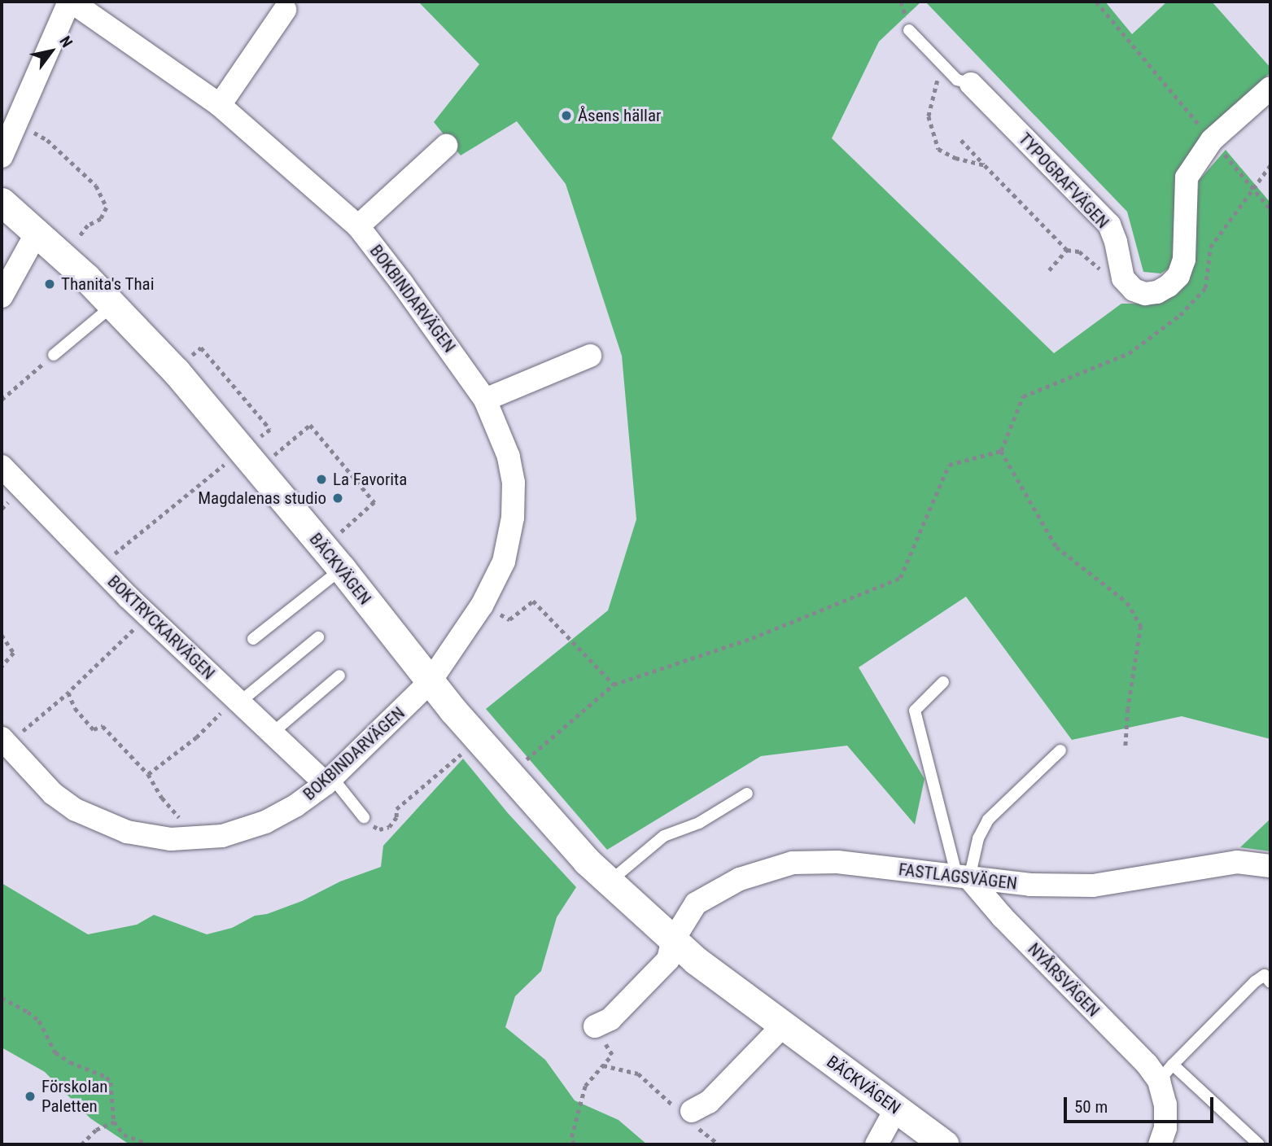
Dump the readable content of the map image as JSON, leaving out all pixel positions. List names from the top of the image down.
{
  "streets": {
    "street": [
      "TYPOGRAFVÄGEN",
      "BOKBINDARVÄGEN",
      "BÄCKVÄGEN",
      "BOKTRYCKARVÄGEN",
      "FASTLAGSVÄGEN",
      "NYÅRSVÄGEN"
    ]
  },
  "crossings": [
    ["BOKBINDARVÄGEN", "BÄCKVÄGEN"],
    ["BOKBINDARVÄGEN", "BOKTRYCKARVÄGEN"],
    ["BÄCKVÄGEN", "FASTLAGSVÄGEN"],
    ["FASTLAGSVÄGEN", "NYÅRSVÄGEN"]
  ],
  "places": [
    "Åsens hällar",
    "Thanita's Thai",
    "La Favorita",
    "Magdalenas studio",
    "Förskolan Paletten"
  ],
  "scale_bar": "50 m",
  "north": "top right"
}
